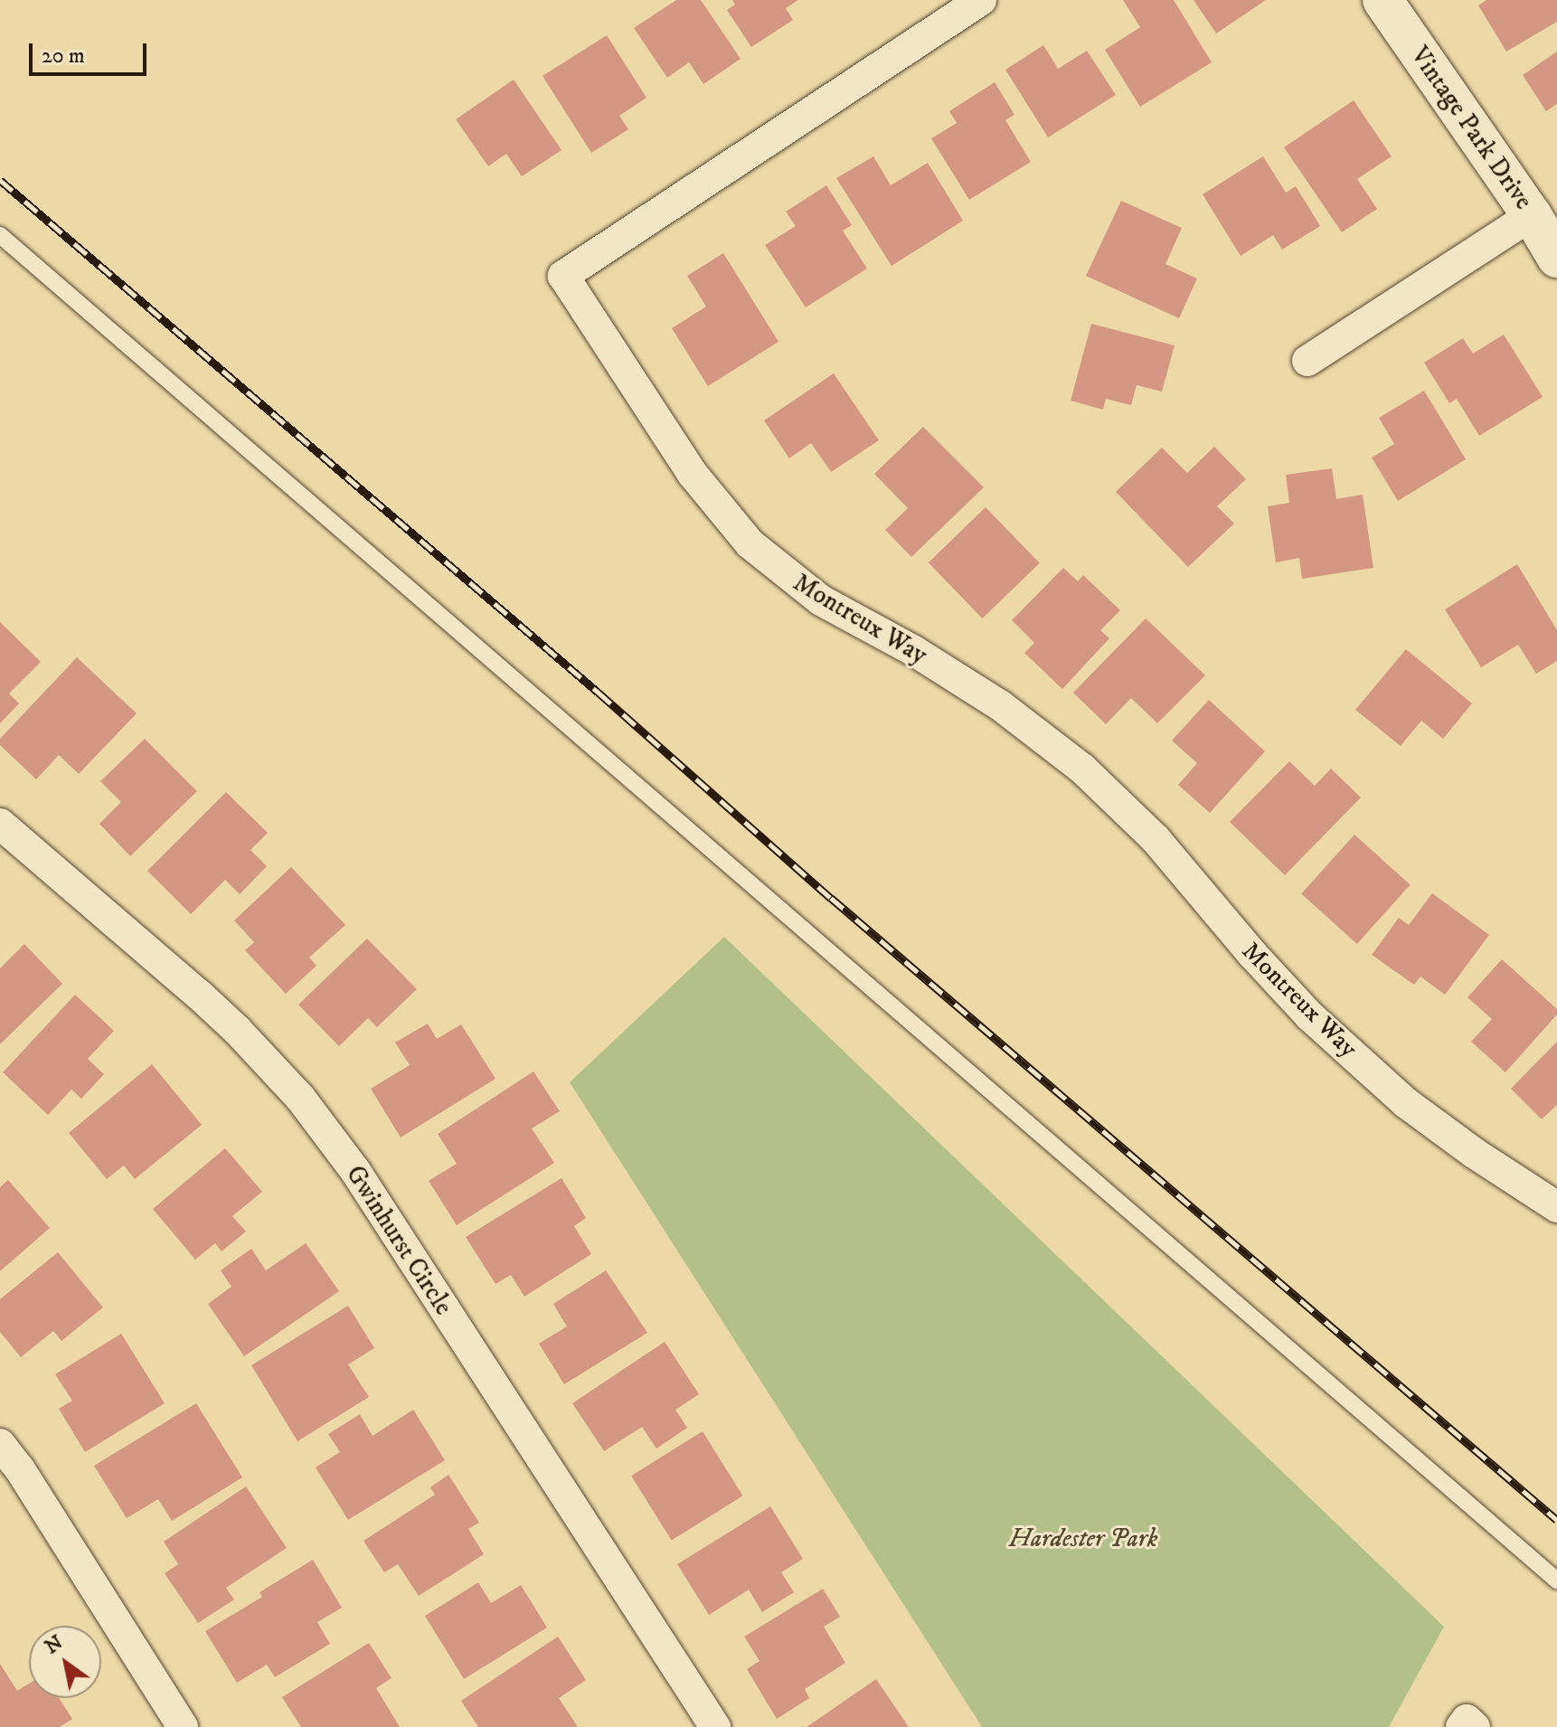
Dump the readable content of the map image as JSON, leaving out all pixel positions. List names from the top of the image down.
{
  "streets": {
    "street": ["Vintage Park Drive", "Montreux Way", "Gwinhurst Circle"]
  },
  "parks": ["Hardester Park"],
  "scale_bar": "20 m",
  "north": "top left"
}
